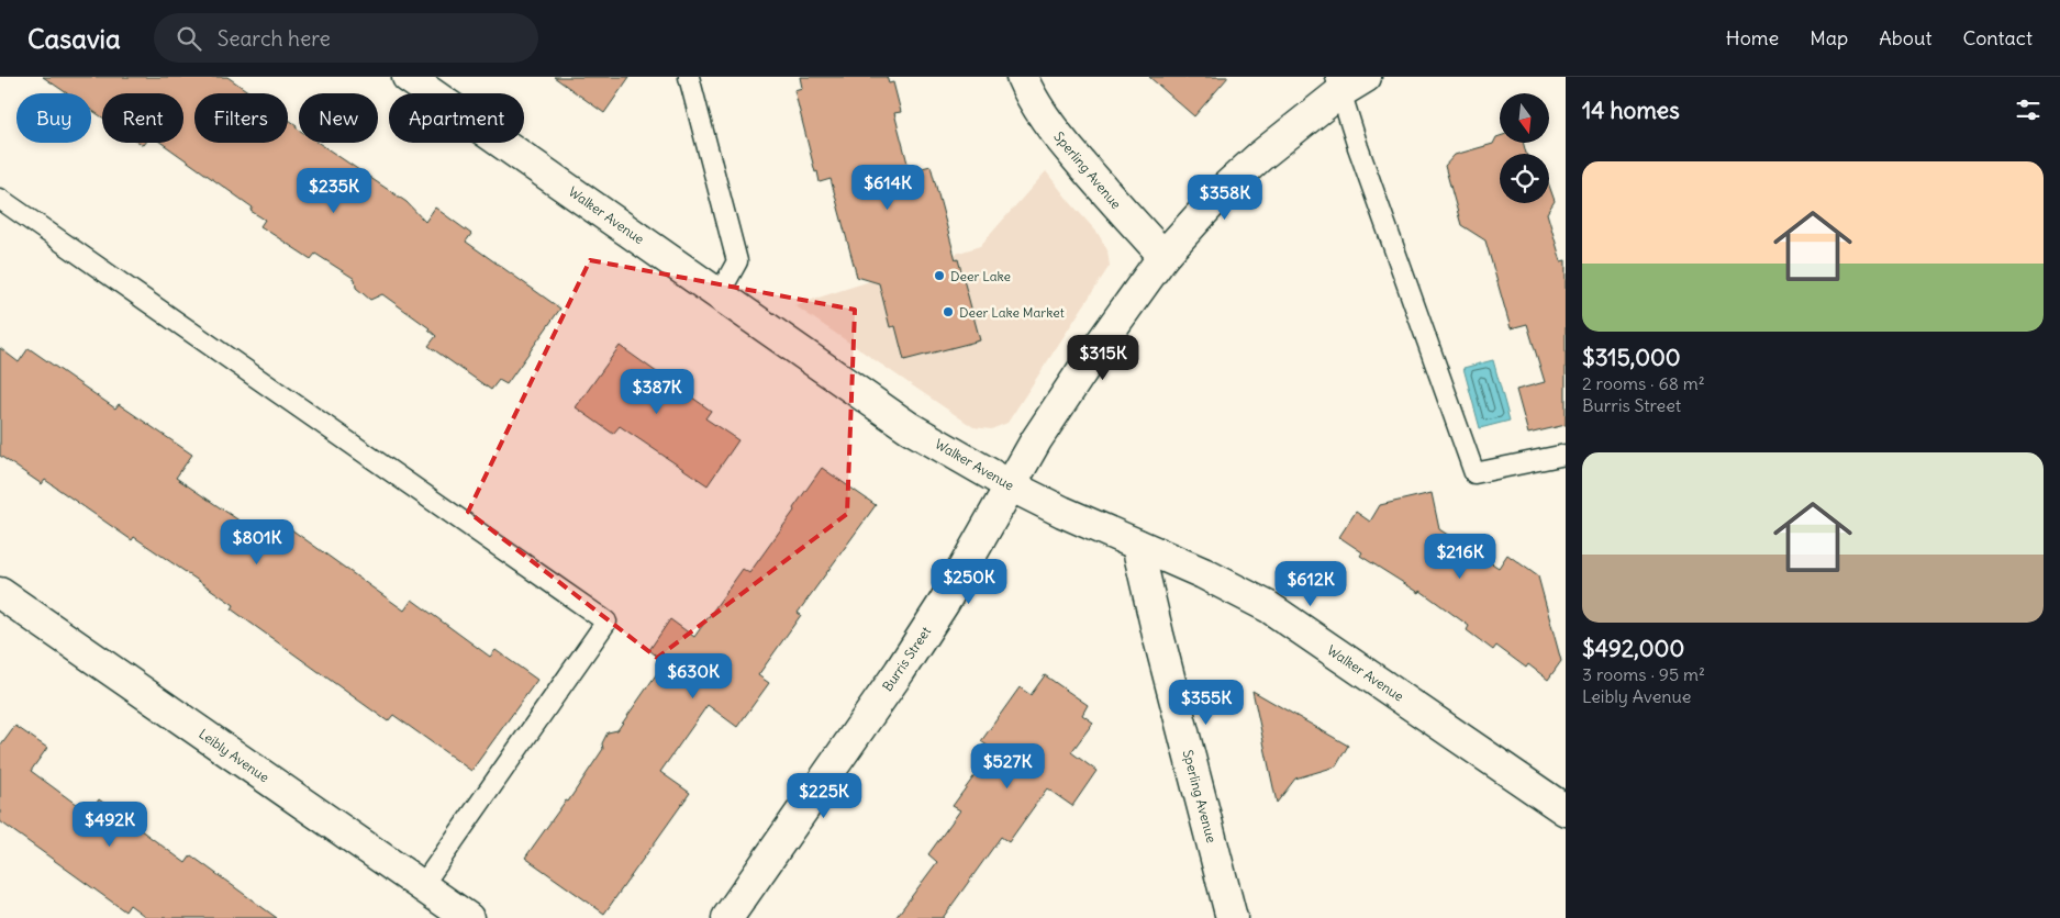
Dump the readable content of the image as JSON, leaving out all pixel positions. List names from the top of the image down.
{
  "streets": {
    "street": [
      "Sperling Avenue",
      "Walker Avenue",
      "Burris Street",
      "Leibly Avenue"
    ]
  },
  "crossings": [
    ["Sperling Avenue", "Walker Avenue"],
    ["Sperling Avenue", "Burris Street"],
    ["Walker Avenue", "Burris Street"]
  ],
  "places": ["Deer Lake", "Deer Lake Market"],
  "north": "bottom",
  "page": {
    "header": "Casavia",
    "search": "Search here",
    "nav": [
      "Home",
      "Map",
      "About",
      "Contact"
    ],
    "heading": "14 homes",
    "chip": [
      "Buy",
      "Rent",
      "Filters",
      "New",
      "Apartment"
    ],
    "list": [
      {
        "name": "$315,000",
        "note": "2 rooms · 68 m² · Burris Street"
      },
      {
        "name": "$492,000",
        "note": "3 rooms · 95 m² · Leibly Avenue"
      }
    ],
    "price": [
      "$614K",
      "$235K",
      "$358K",
      "$315K",
      "$387K",
      "$801K",
      "$216K",
      "$250K",
      "$612K",
      "$630K",
      "$355K",
      "$527K",
      "$225K",
      "$492K"
    ]
  }
}
